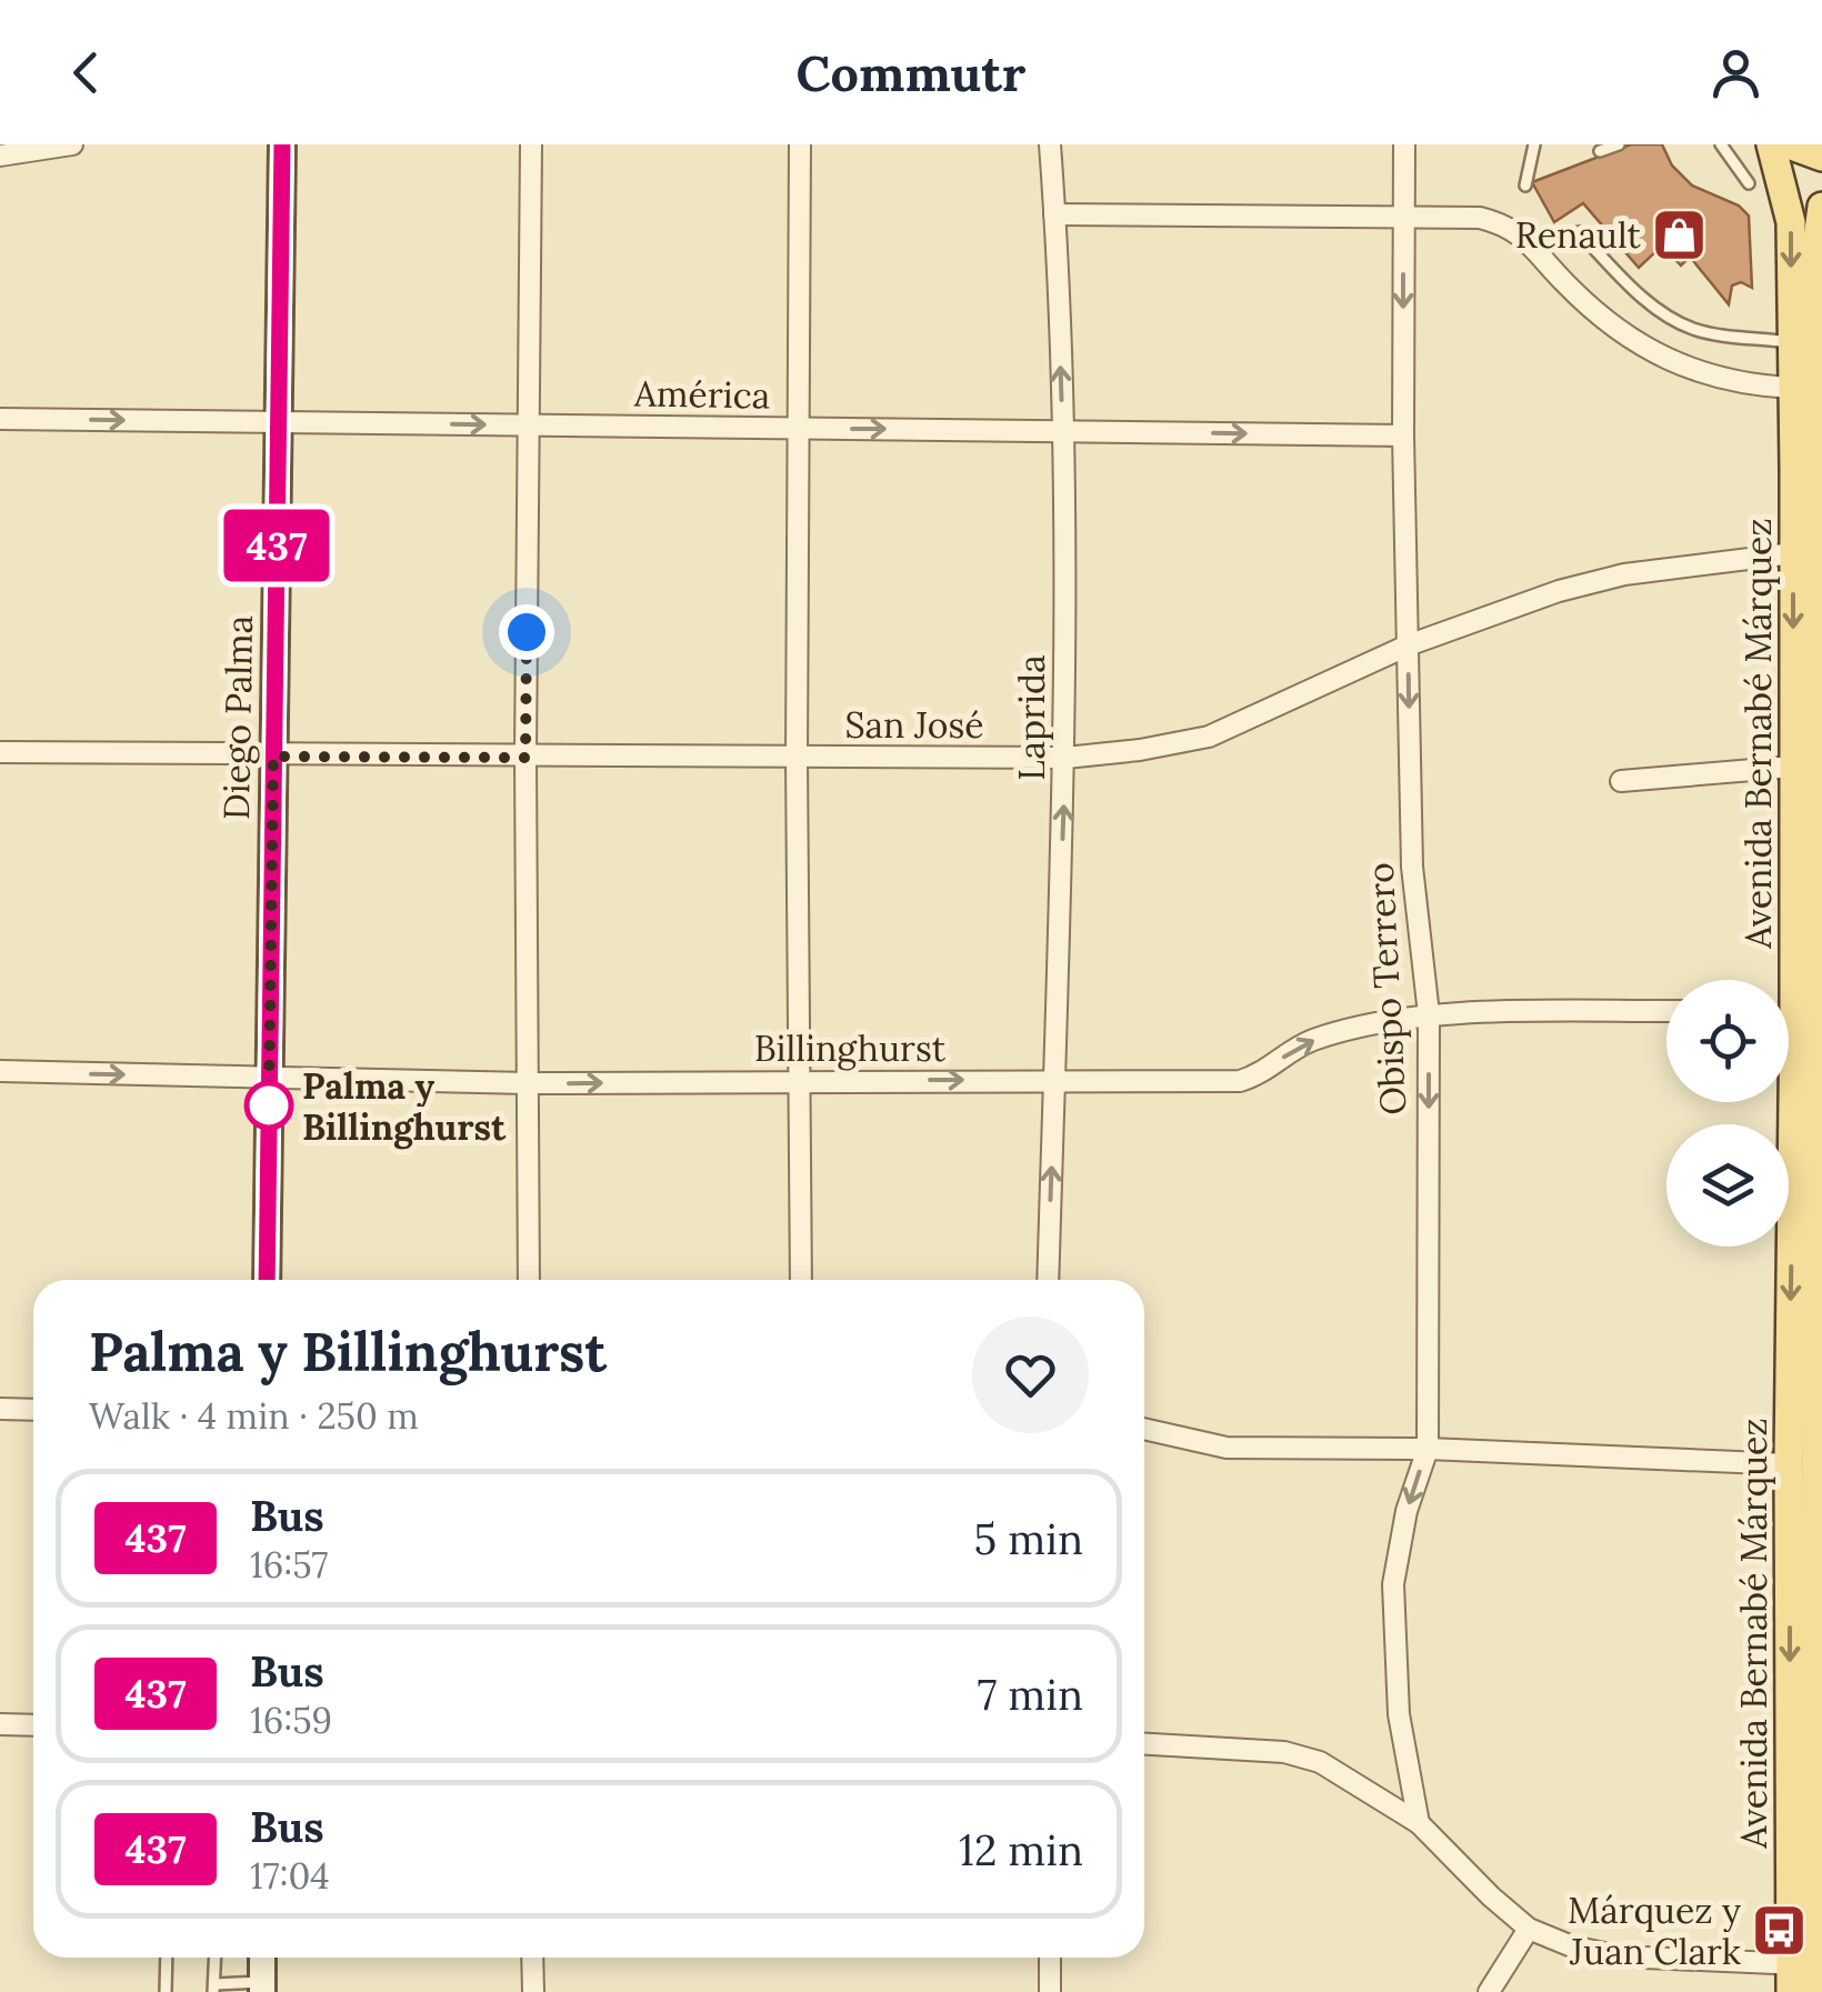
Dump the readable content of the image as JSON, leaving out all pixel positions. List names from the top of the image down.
{
  "streets": {
    "main road": ["Diego Palma", "Avenida Bernabé Márquez"],
    "street": [
      "América",
      "Laprida",
      "San José",
      "Obispo Terrero",
      "Billinghurst"
    ]
  },
  "crossings": [
    ["América", "Diego Palma"],
    ["América", "Laprida"],
    ["América", "Obispo Terrero"],
    ["Diego Palma", "San José"],
    ["Diego Palma", "Billinghurst"],
    ["Laprida", "San José"],
    ["Laprida", "Billinghurst"],
    ["San José", "Avenida Bernabé Márquez"],
    ["San José", "Obispo Terrero"],
    ["Obispo Terrero", "Billinghurst"]
  ],
  "one_way": [
    "América",
    "Laprida",
    "Obispo Terrero",
    "Billinghurst"
  ],
  "places": {
    "shop": ["Renault"],
    "other": ["Palma y Billinghurst"],
    "bus stop": ["Márquez y Juan Clark"]
  },
  "lines": ["bus line 437"],
  "page": {
    "header": "Commutr",
    "on_map": "437",
    "heading": ["Palma y Billinghurst", "Walk · 4 min · 250 m"],
    "list": [
      {
        "mark": "437",
        "name": "Bus",
        "note": "16:57",
        "value": "5 min"
      },
      {
        "mark": "437",
        "name": "Bus",
        "note": "16:59",
        "value": "7 min"
      },
      {
        "mark": "437",
        "name": "Bus",
        "note": "17:04",
        "value": "12 min"
      }
    ]
  }
}
